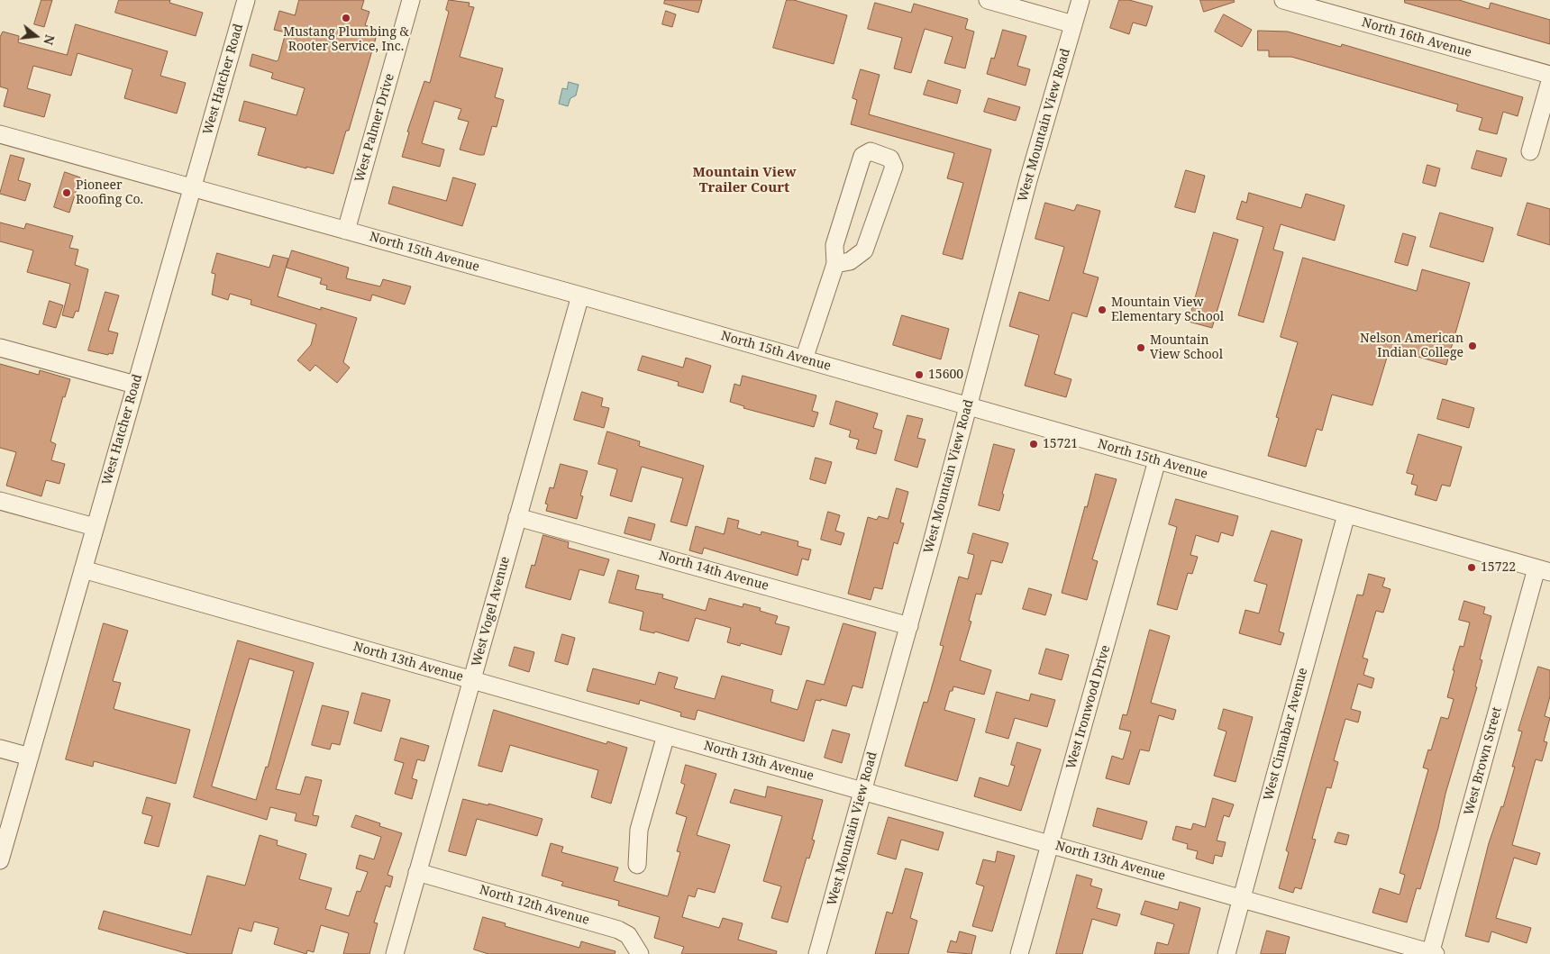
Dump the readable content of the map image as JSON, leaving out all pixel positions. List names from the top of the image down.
{
  "streets": {
    "street": [
      "North 16th Avenue",
      "West Hatcher Road",
      "West Mountain View Road",
      "West Palmer Drive",
      "North 15th Avenue",
      "North 14th Avenue",
      "West Vogel Avenue",
      "North 13th Avenue",
      "West Ironwood Drive",
      "West Cinnabar Avenue",
      "West Brown Street",
      "North 12th Avenue"
    ]
  },
  "crossings": [
    ["West Hatcher Road", "North 15th Avenue"],
    ["West Hatcher Road", "North 13th Avenue"],
    ["West Mountain View Road", "North 15th Avenue"],
    ["West Mountain View Road", "North 14th Avenue"],
    ["West Mountain View Road", "North 13th Avenue"],
    ["West Palmer Drive", "North 15th Avenue"],
    ["North 15th Avenue", "West Vogel Avenue"],
    ["North 15th Avenue", "West Ironwood Drive"],
    ["North 15th Avenue", "West Cinnabar Avenue"],
    ["North 15th Avenue", "West Brown Street"],
    ["North 14th Avenue", "West Vogel Avenue"],
    ["West Vogel Avenue", "North 13th Avenue"],
    ["West Vogel Avenue", "North 12th Avenue"],
    ["North 13th Avenue", "West Ironwood Drive"],
    ["North 13th Avenue", "West Cinnabar Avenue"],
    ["North 13th Avenue", "West Brown Street"]
  ],
  "districts": ["Mountain View Trailer Court"],
  "places": [
    "Mustang Plumbing & Rooter Service, Inc.",
    "Pioneer Roofing Co.",
    "Mountain View Elementary School",
    "Nelson American Indian College",
    "Mountain View School",
    "15600",
    "15721",
    "15722"
  ],
  "north": "right"
}
